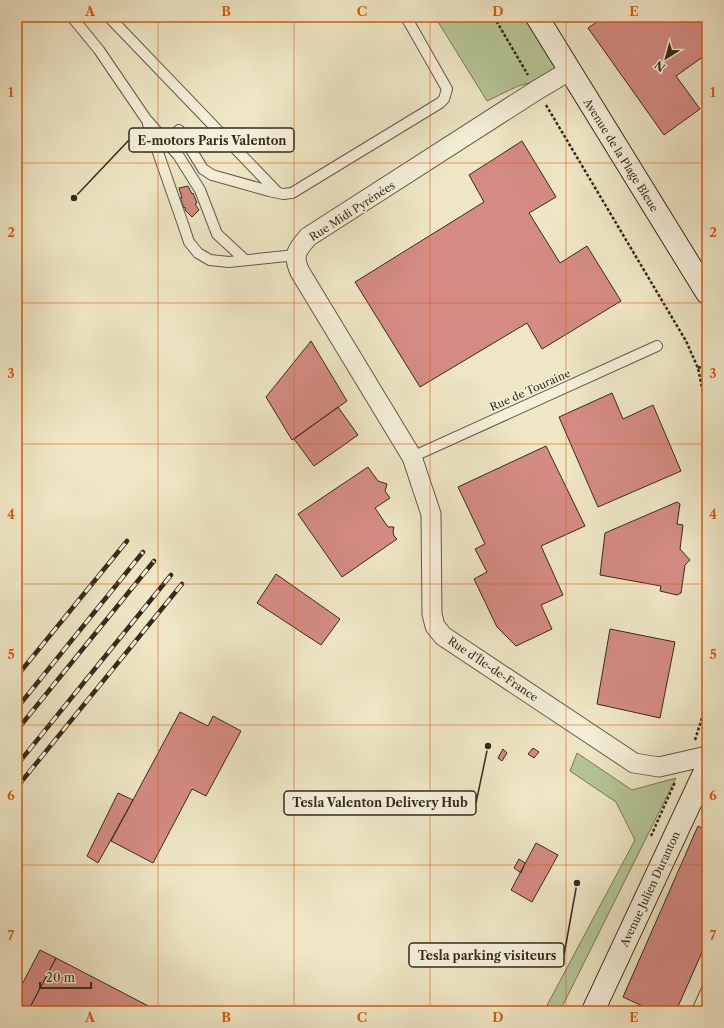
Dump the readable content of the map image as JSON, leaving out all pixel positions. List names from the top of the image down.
{
  "streets": {
    "main road": ["Avenue de la Plage Bleue", "Avenue Julien Duranton"],
    "street": ["Rue Midi Pyrénées", "Rue d'Île-de-France"],
    "lane": ["Rue de Touraine"]
  },
  "crossings": [
    ["Avenue de la Plage Bleue", "Rue Midi Pyrénées"],
    ["Rue de Touraine", "Rue d'Île-de-France"]
  ],
  "places": ["E-motors Paris Valenton", "Tesla Valenton Delivery Hub", "Tesla parking visiteurs"],
  "scale_bar": "20 m",
  "north": "bottom left",
  "grid": {
    "columns": [
      "A",
      "B",
      "C",
      "D",
      "E"
    ],
    "rows": [
      "1",
      "2",
      "3",
      "4",
      "5",
      "6",
      "7"
    ]
  }
}
